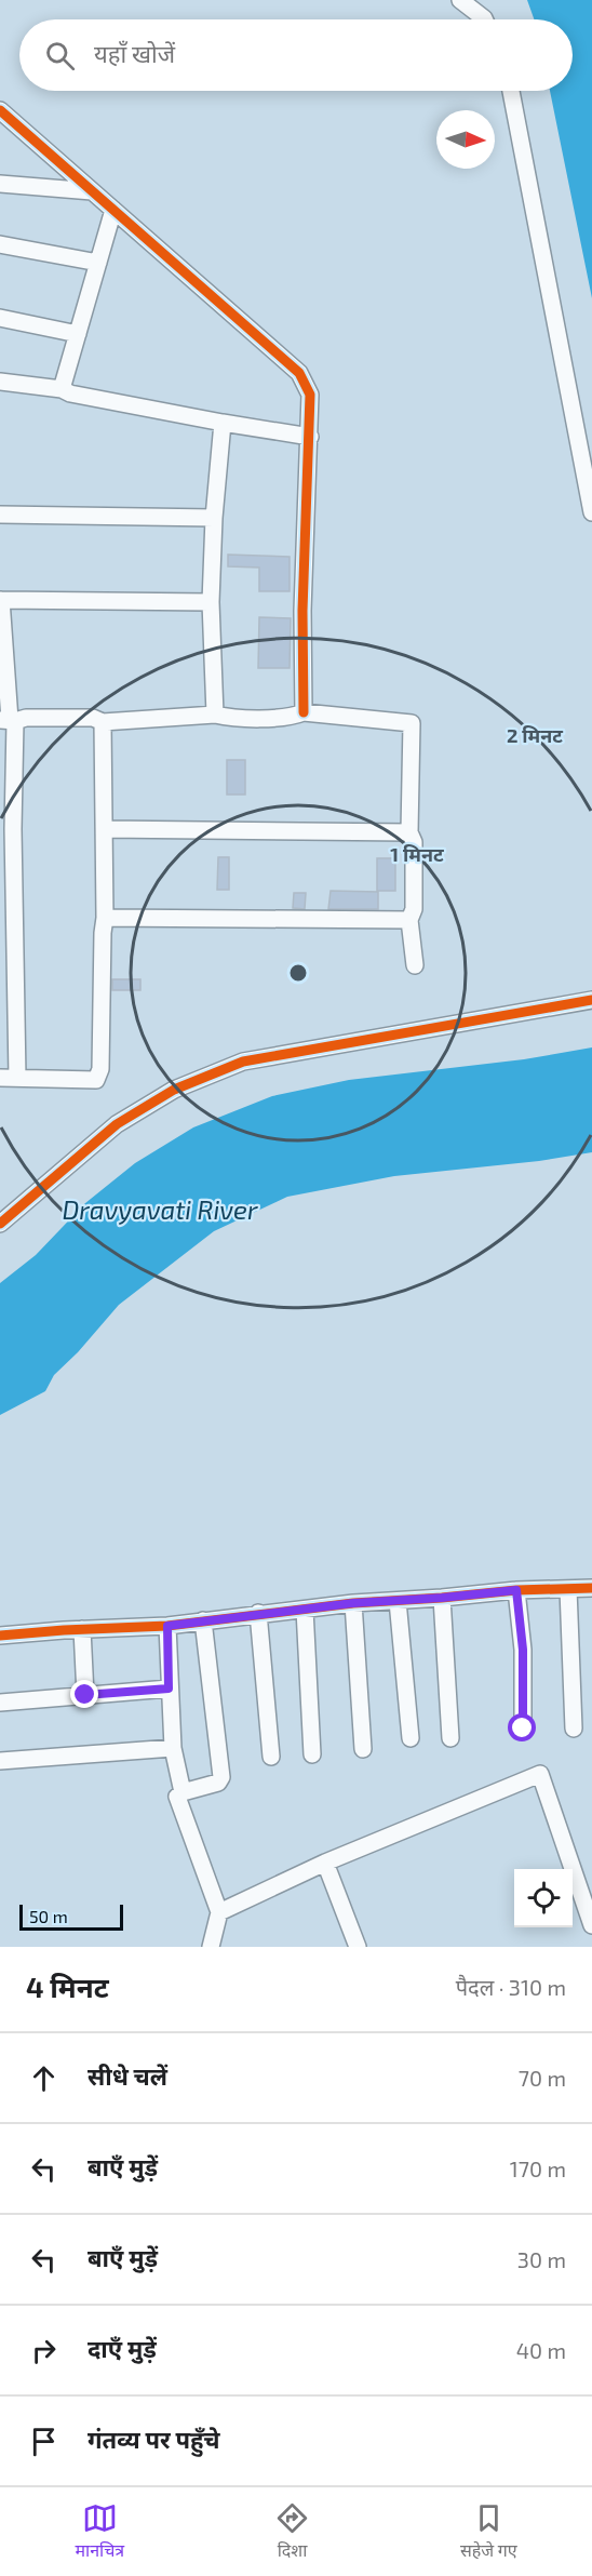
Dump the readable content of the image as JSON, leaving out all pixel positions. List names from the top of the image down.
{
  "water": ["Dravyavati River"],
  "scale_bar": "50 m",
  "north": "right",
  "page": {
    "search": "यहाँ खोजें",
    "scale": "50 m",
    "heading": ["4 मिनट", "पैदल · 310 m"],
    "list": [
      ["सीधे चलें", "70 m"],
      ["बाएँ मुड़ें", "170 m"],
      ["बाएँ मुड़ें", "30 m"],
      ["दाएँ मुड़ें", "40 m"],
      "गंतव्य पर पहुँचे"
    ],
    "nav": ["मानचित्र", "दिशा", "सहेजे गए"]
  },
  "rings": ["2 मिनट", "1 मिनट"]
}
